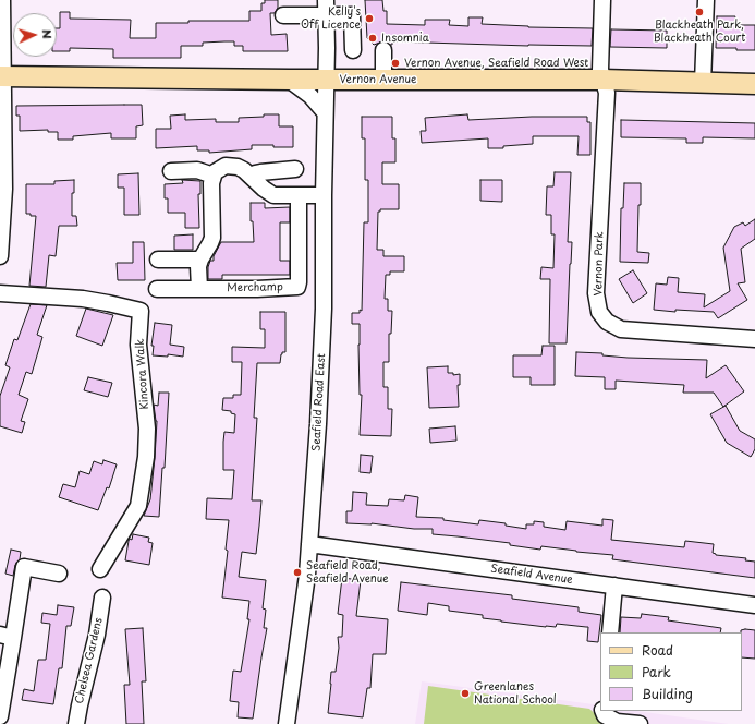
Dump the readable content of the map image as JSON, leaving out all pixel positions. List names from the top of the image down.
{
  "streets": {
    "main road": ["Vernon Avenue"],
    "street": [
      "Vernon Park",
      "Merchamp",
      "Kincora Walk",
      "Seafield Road East",
      "Seafield Avenue",
      "Chelsea Gardens"
    ]
  },
  "crossings": [
    ["Vernon Avenue", "Vernon Park"],
    ["Vernon Avenue", "Seafield Road East"],
    ["Seafield Road East", "Seafield Avenue"]
  ],
  "places": [
    "Blackheath Park, Blackheath Court",
    "Kelly's Off Licence",
    "Insomnia",
    "Vernon Avenue, Seafield Road West",
    "Seafield Road, Seafield Avenue",
    "Greenlanes National School"
  ],
  "legend": ["Road", "Park", "Building"],
  "north": "right"
}
